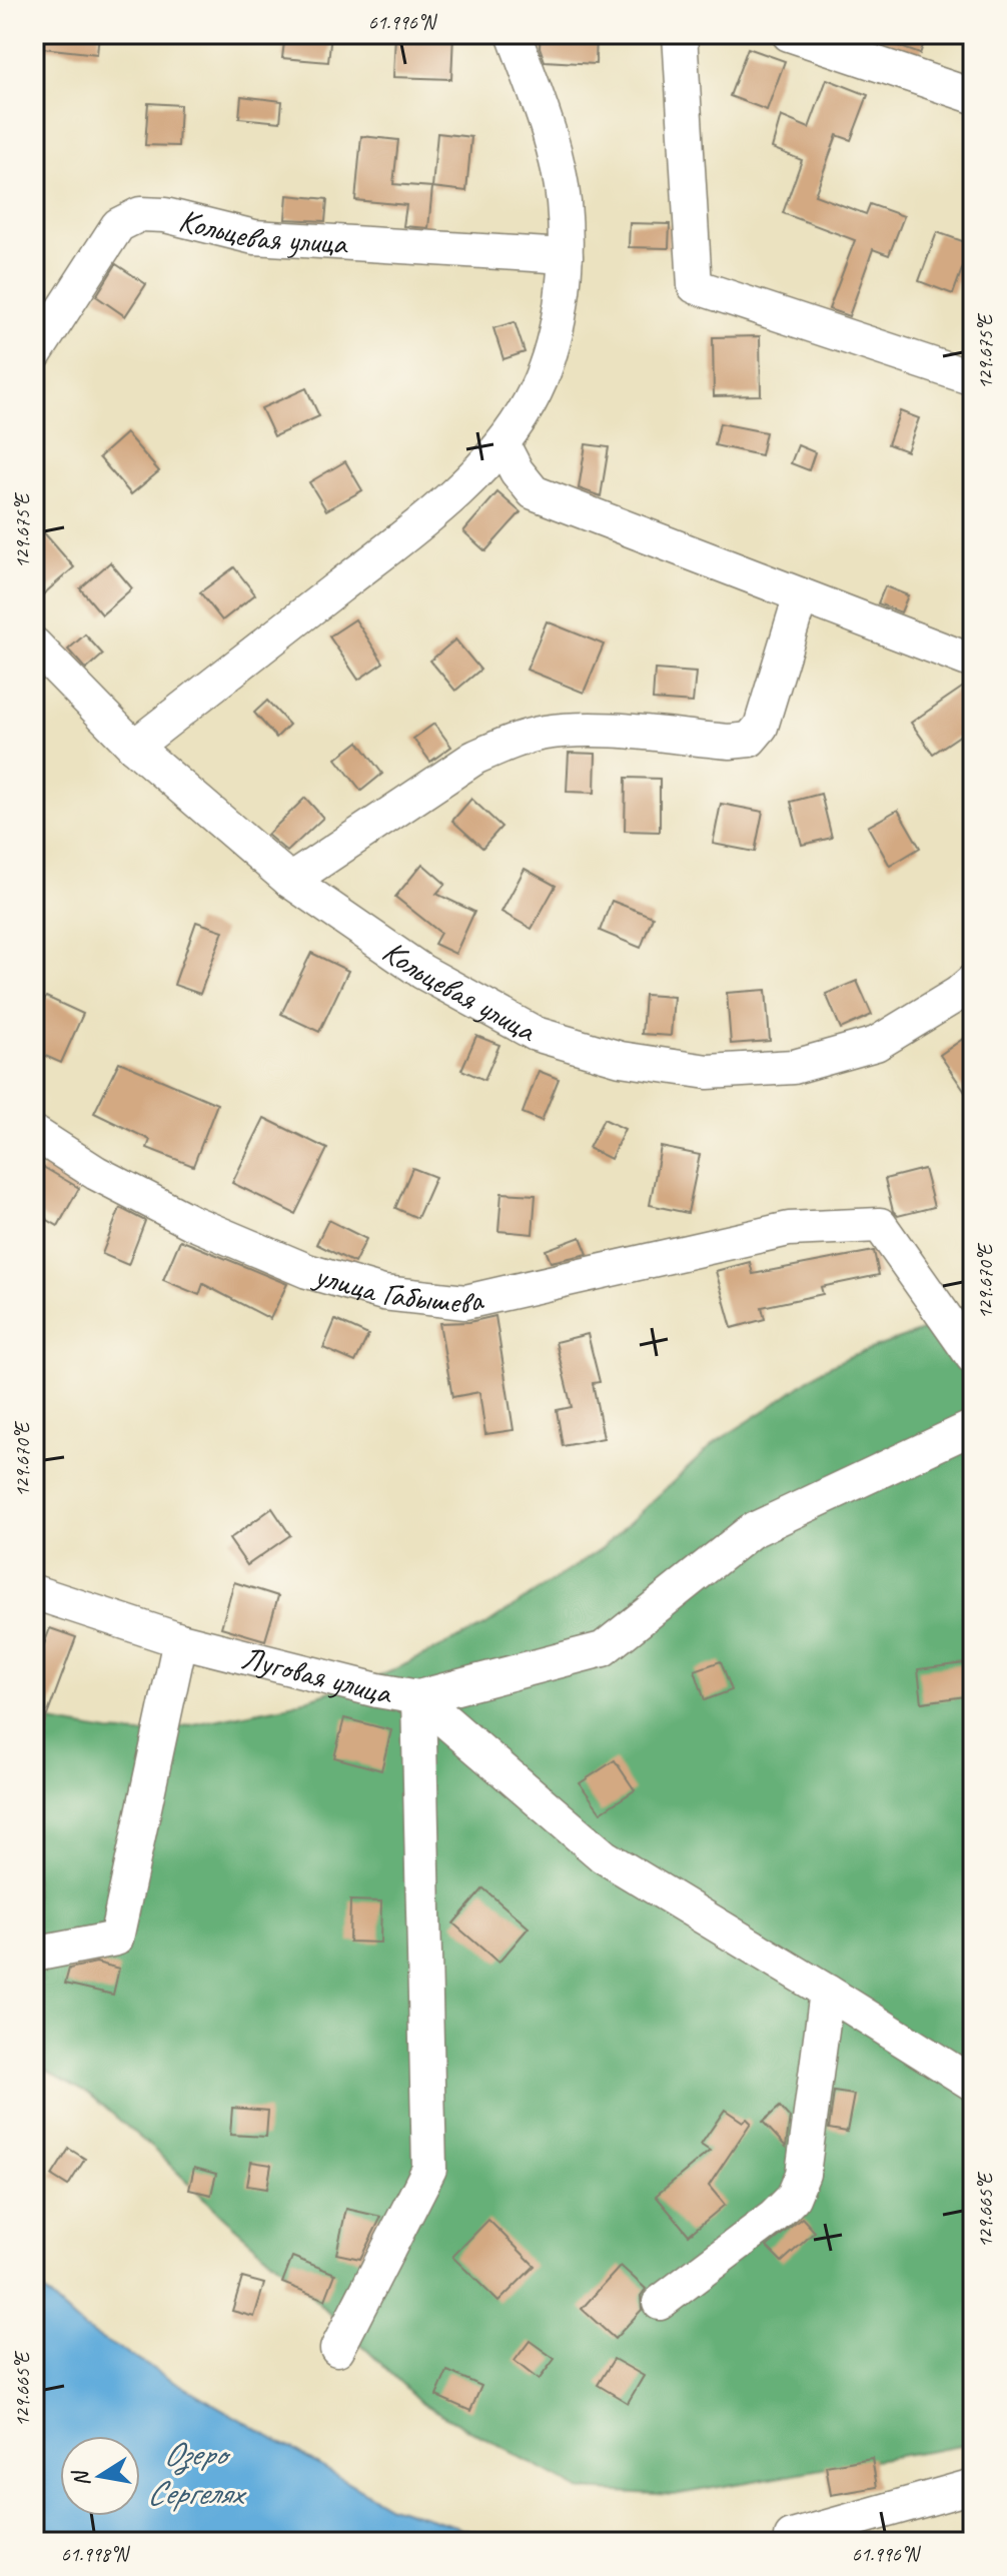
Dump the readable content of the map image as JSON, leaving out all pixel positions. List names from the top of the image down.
{
  "streets": {
    "street": ["Кольцевая улица", "улица Габышева", "Луговая улица"]
  },
  "water": ["Озеро Сергелях"],
  "north": "left",
  "coordinates": [
    "61.996°N",
    "129.675°E",
    "129.670°E",
    "129.665°E",
    "61.998°N"
  ]
}
